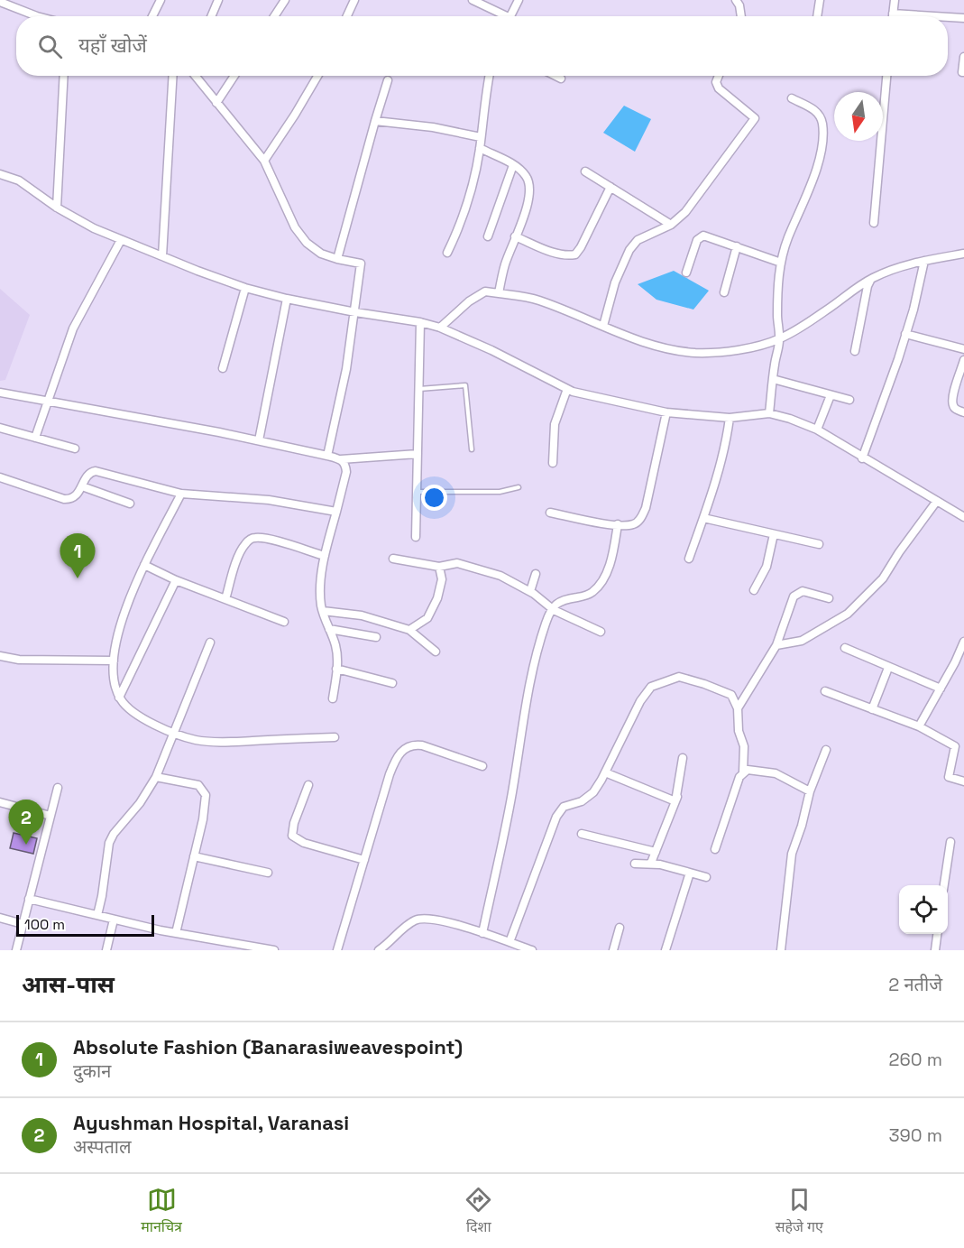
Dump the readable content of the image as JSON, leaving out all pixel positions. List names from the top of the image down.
{
  "scale_bar": "100 m",
  "north": "bottom",
  "page": {
    "search": "यहाँ खोजें",
    "pins": ["1", "2"],
    "scale": "100 m",
    "heading": ["आस-पास", "2 नतीजे"],
    "list": [
      {
        "mark": "1",
        "name": "Absolute Fashion (Banarasiweavespoint)",
        "note": "दुकान",
        "value": "260 m"
      },
      {
        "mark": "2",
        "name": "Ayushman Hospital, Varanasi",
        "note": "अस्पताल",
        "value": "390 m"
      }
    ],
    "nav": ["मानचित्र", "दिशा", "सहेजे गए"]
  }
}
